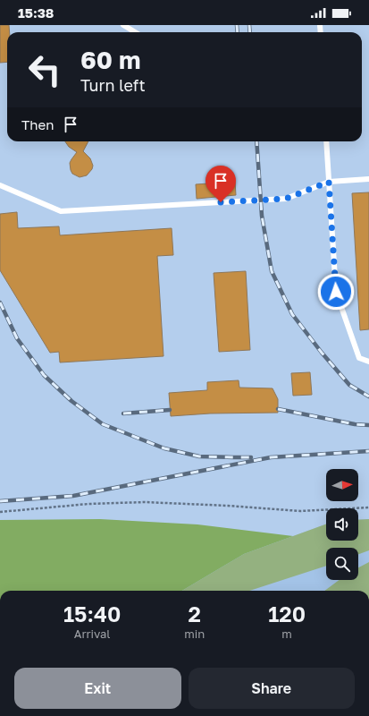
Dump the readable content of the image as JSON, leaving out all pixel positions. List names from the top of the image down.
{
  "north": "right",
  "page": {
    "status": "15:38",
    "turn": ["60 m", "Turn left"],
    "then": "Then",
    "eta": [
      "15:40",
      "Arrival",
      "2",
      "min",
      "120",
      "m"
    ],
    "buttons": ["Exit", "Share"]
  }
}
